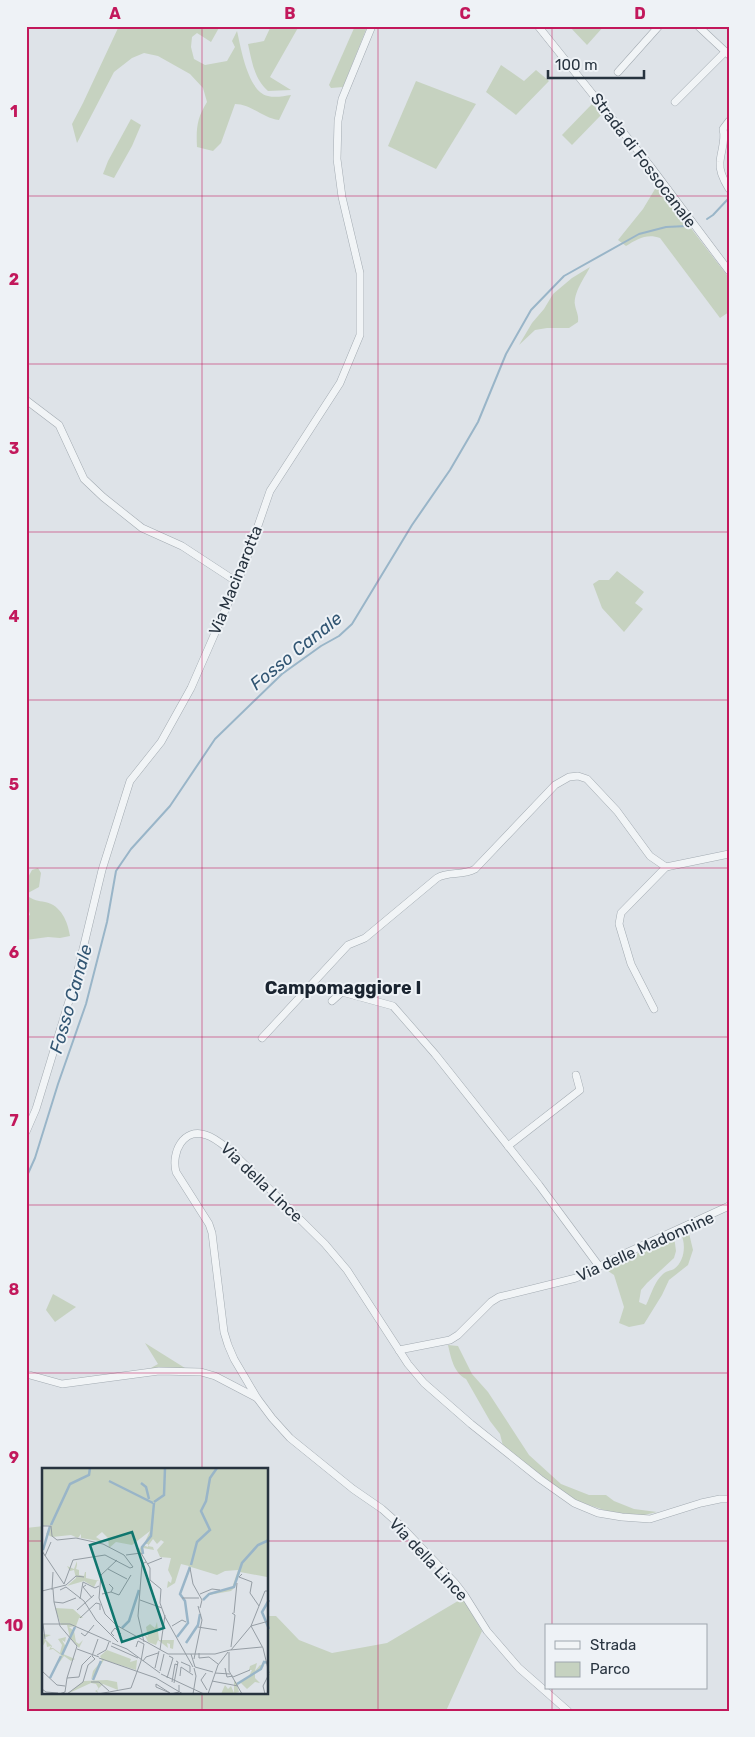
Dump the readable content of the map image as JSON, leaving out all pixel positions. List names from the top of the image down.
{
  "streets": {
    "street": [
      "Strada di Fossocanale",
      "Via Macinarotta",
      "Via della Lince",
      "Via delle Madonnine"
    ]
  },
  "crossings": [
    ["Via della Lince", "Via delle Madonnine"]
  ],
  "districts": ["Campomaggiore I"],
  "water": ["Fosso Canale"],
  "legend": ["Strada", "Parco"],
  "scale_bar": "100 m",
  "grid": {
    "columns": [
      "A",
      "B",
      "C",
      "D"
    ],
    "rows": [
      "1",
      "2",
      "3",
      "4",
      "5",
      "6",
      "7",
      "8",
      "9",
      "10"
    ]
  }
}
